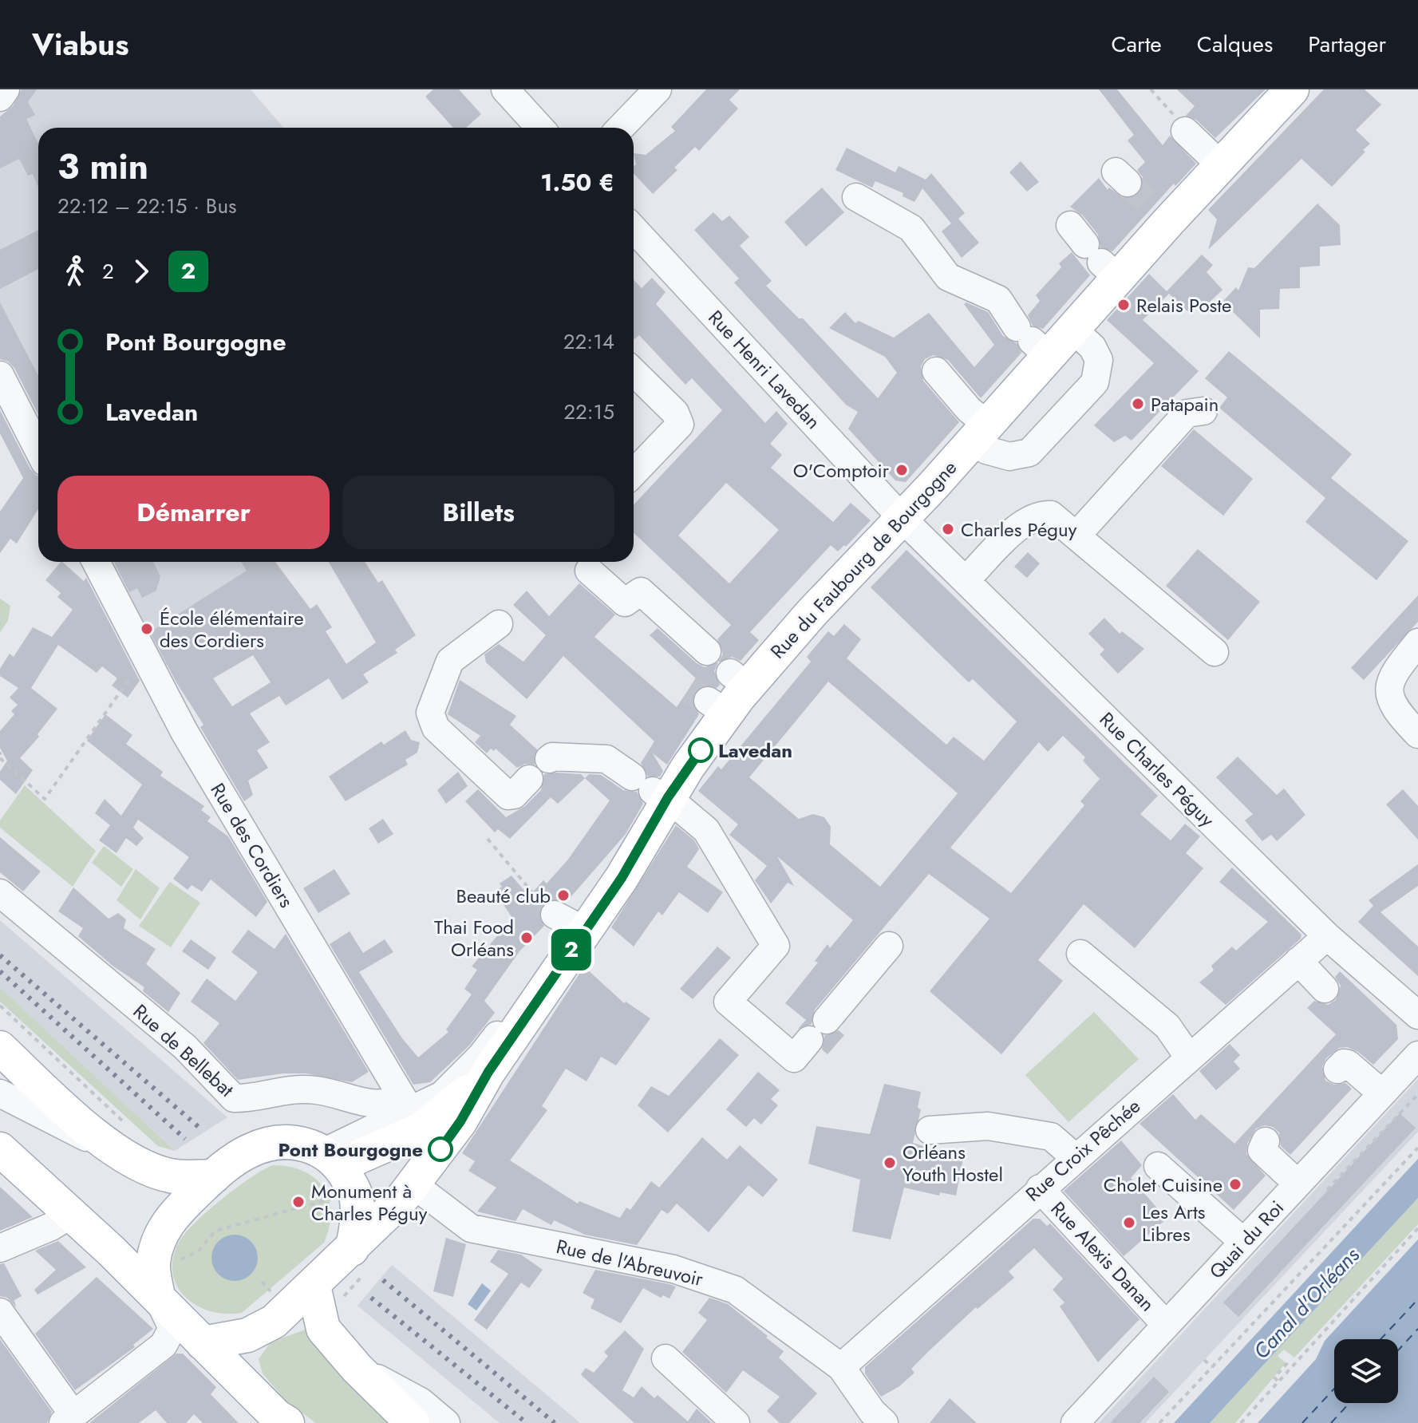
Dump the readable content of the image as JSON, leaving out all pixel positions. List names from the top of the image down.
{
  "streets": {
    "main road": ["Rue du Faubourg de Bourgogne"],
    "street": [
      "Rue Henri Lavedan",
      "Rue Charles Péguy",
      "Rue des Cordiers",
      "Rue de Bellebat",
      "Rue Croix Pêchée",
      "Quai du Roi",
      "Rue Alexis Danan",
      "Rue de l'Abreuvoir"
    ]
  },
  "crossings": [
    ["Rue Henri Lavedan", "Rue du Faubourg de Bourgogne"],
    ["Rue Henri Lavedan", "Rue Charles Péguy"],
    ["Rue du Faubourg de Bourgogne", "Rue Charles Péguy"],
    ["Rue du Faubourg de Bourgogne", "Rue des Cordiers"],
    ["Rue du Faubourg de Bourgogne", "Rue de Bellebat"],
    ["Rue du Faubourg de Bourgogne", "Rue de l'Abreuvoir"],
    ["Rue Charles Péguy", "Rue Croix Pêchée"],
    ["Rue des Cordiers", "Rue de Bellebat"],
    ["Rue Croix Pêchée", "Rue Alexis Danan"],
    ["Rue Croix Pêchée", "Rue de l'Abreuvoir"],
    ["Quai du Roi", "Rue Alexis Danan"]
  ],
  "water": ["Canal d'Orléans"],
  "places": [
    "Relais Poste",
    "Patapain",
    "O'Comptoir",
    "Charles Péguy",
    "École élémentaire des Cordiers",
    "Lavedan",
    "Beauté club",
    "Thai Food Orléans",
    "Pont Bourgogne",
    "Orléans Youth Hostel",
    "Cholet Cuisine",
    "Monument à Charles Péguy",
    "Les Arts Libres"
  ],
  "lines": ["bus line 2"],
  "page": {
    "header": "Viabus",
    "nav": ["Carte", "Calques", "Partager"],
    "on_map": "2",
    "heading": ["3 min", "22:12 – 22:15 · Bus", "1.50 €"],
    "legs": ["2", "2"],
    "list": [
      {
        "name": "Pont Bourgogne",
        "value": "22:14"
      },
      {
        "name": "Lavedan",
        "value": "22:15"
      }
    ],
    "buttons": ["Démarrer", "Billets"]
  }
}
